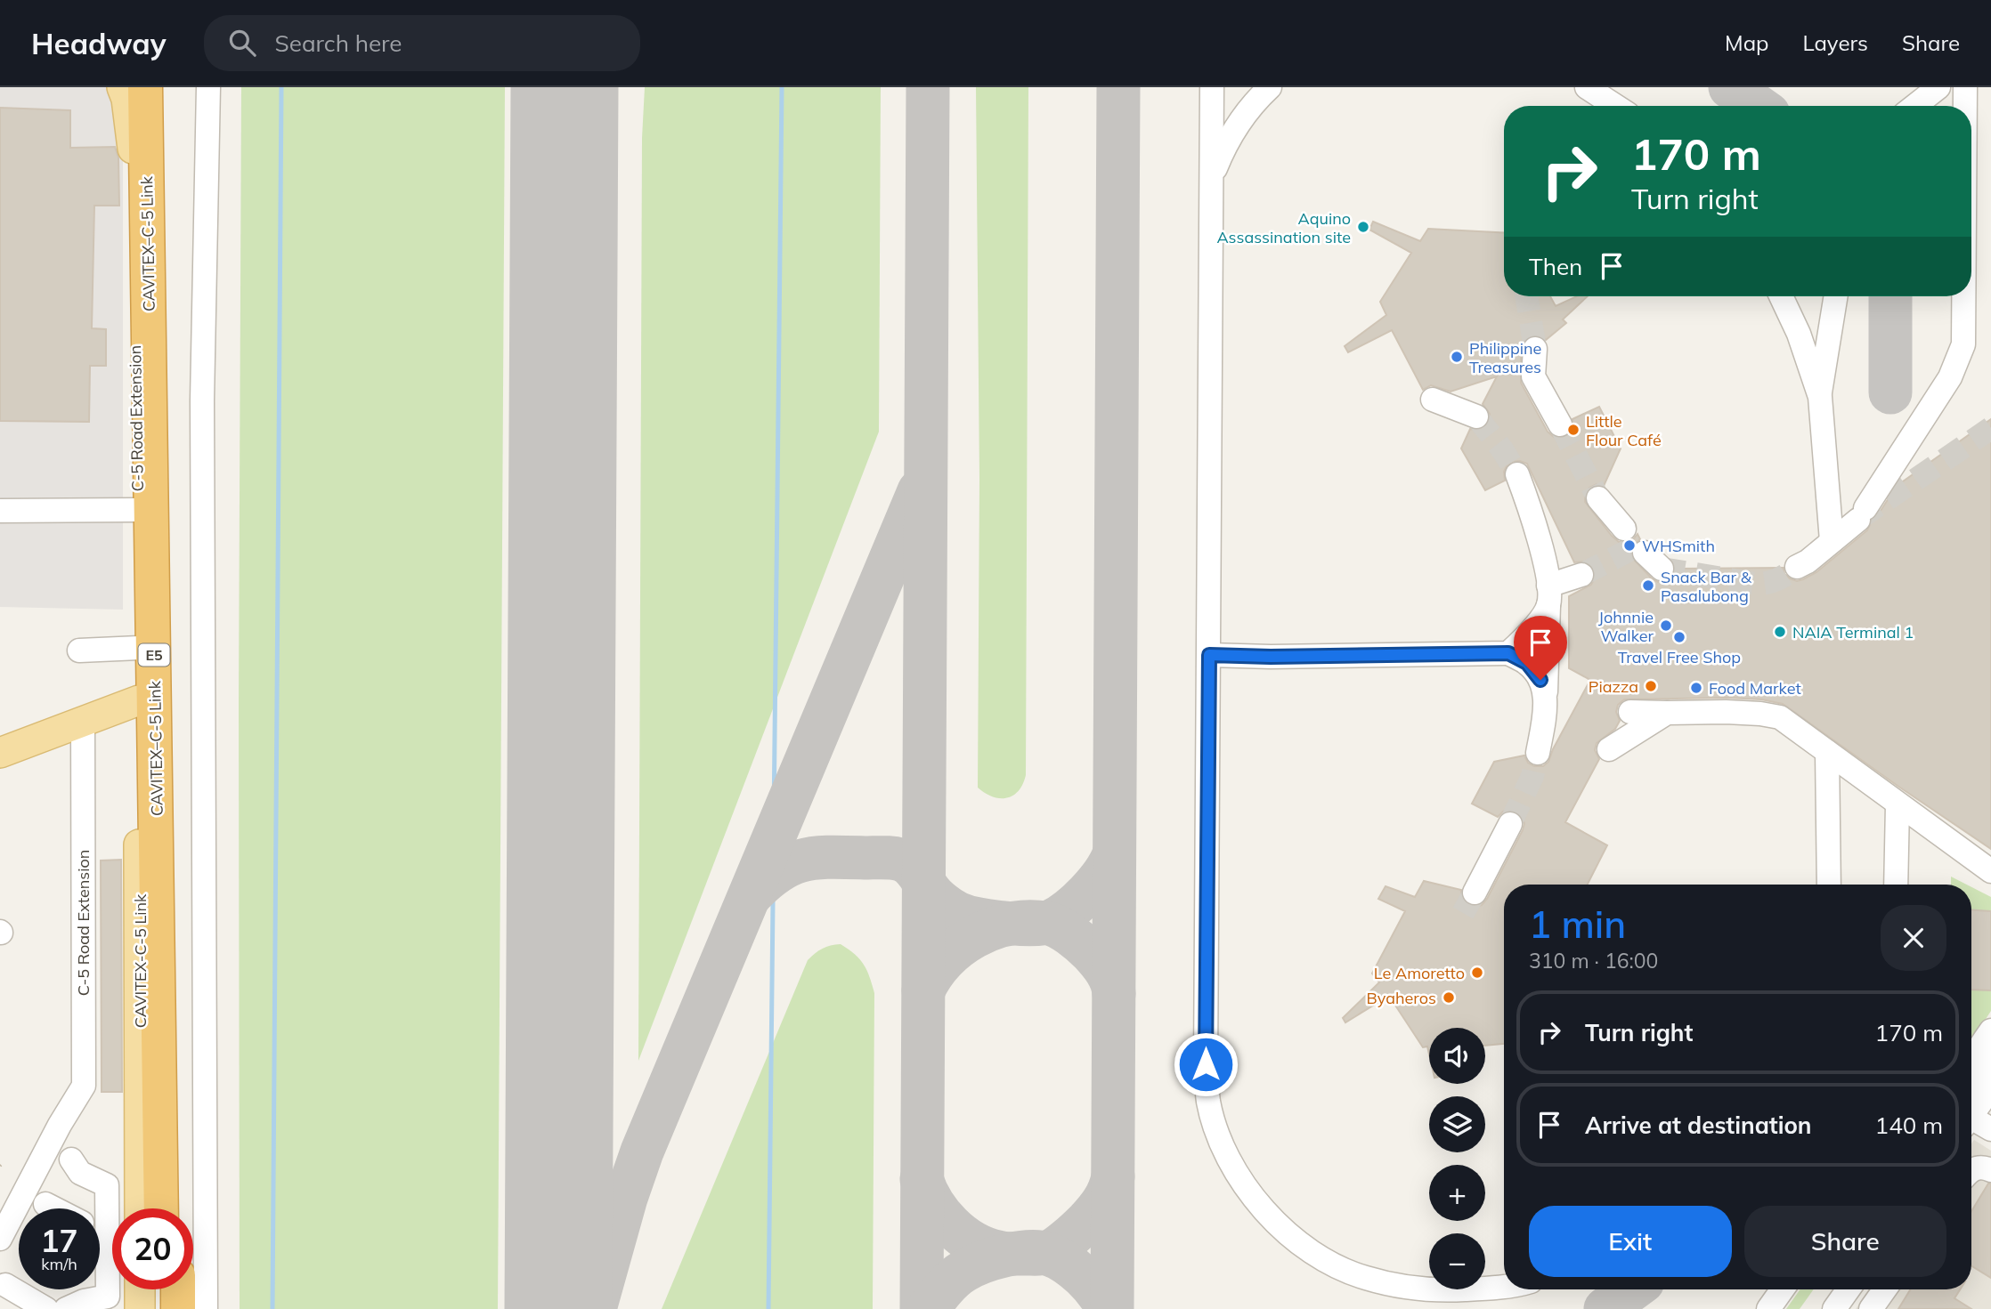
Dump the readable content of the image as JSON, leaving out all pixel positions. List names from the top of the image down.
{
  "streets": {
    "highway": ["CAVITEX–C-5 Link", "E5"],
    "main road": ["C-5 Road Extension", "CAVITEX-C-5 Link"]
  },
  "crossings": [
    ["C-5 Road Extension", "CAVITEX-C-5 Link"]
  ],
  "places": [
    "Aquino Assassination site",
    "Philippine Treasures",
    "Little Flour Café",
    "WHSmith",
    "Snack Bar & Pasalubong",
    "Johnnie Walker",
    "NAIA Terminal 1",
    "Travel Free Shop",
    "Piazza",
    "Food Market",
    "Le Amoretto",
    "Byaheros"
  ],
  "page": {
    "header": "Headway",
    "search": "Search here",
    "nav": ["Map", "Layers", "Share"],
    "turn": ["170 m", "Turn right"],
    "then": "Then",
    "heading": ["1 min", "310 m · 16:00"],
    "list": [
      {
        "name": "Turn right",
        "value": "170 m"
      },
      {
        "name": "Arrive at destination",
        "value": "140 m"
      }
    ],
    "map_buttons": ["+", "−"],
    "buttons": ["Exit", "Share"],
    "speed": "17 km/h",
    "limit": "20"
  }
}
